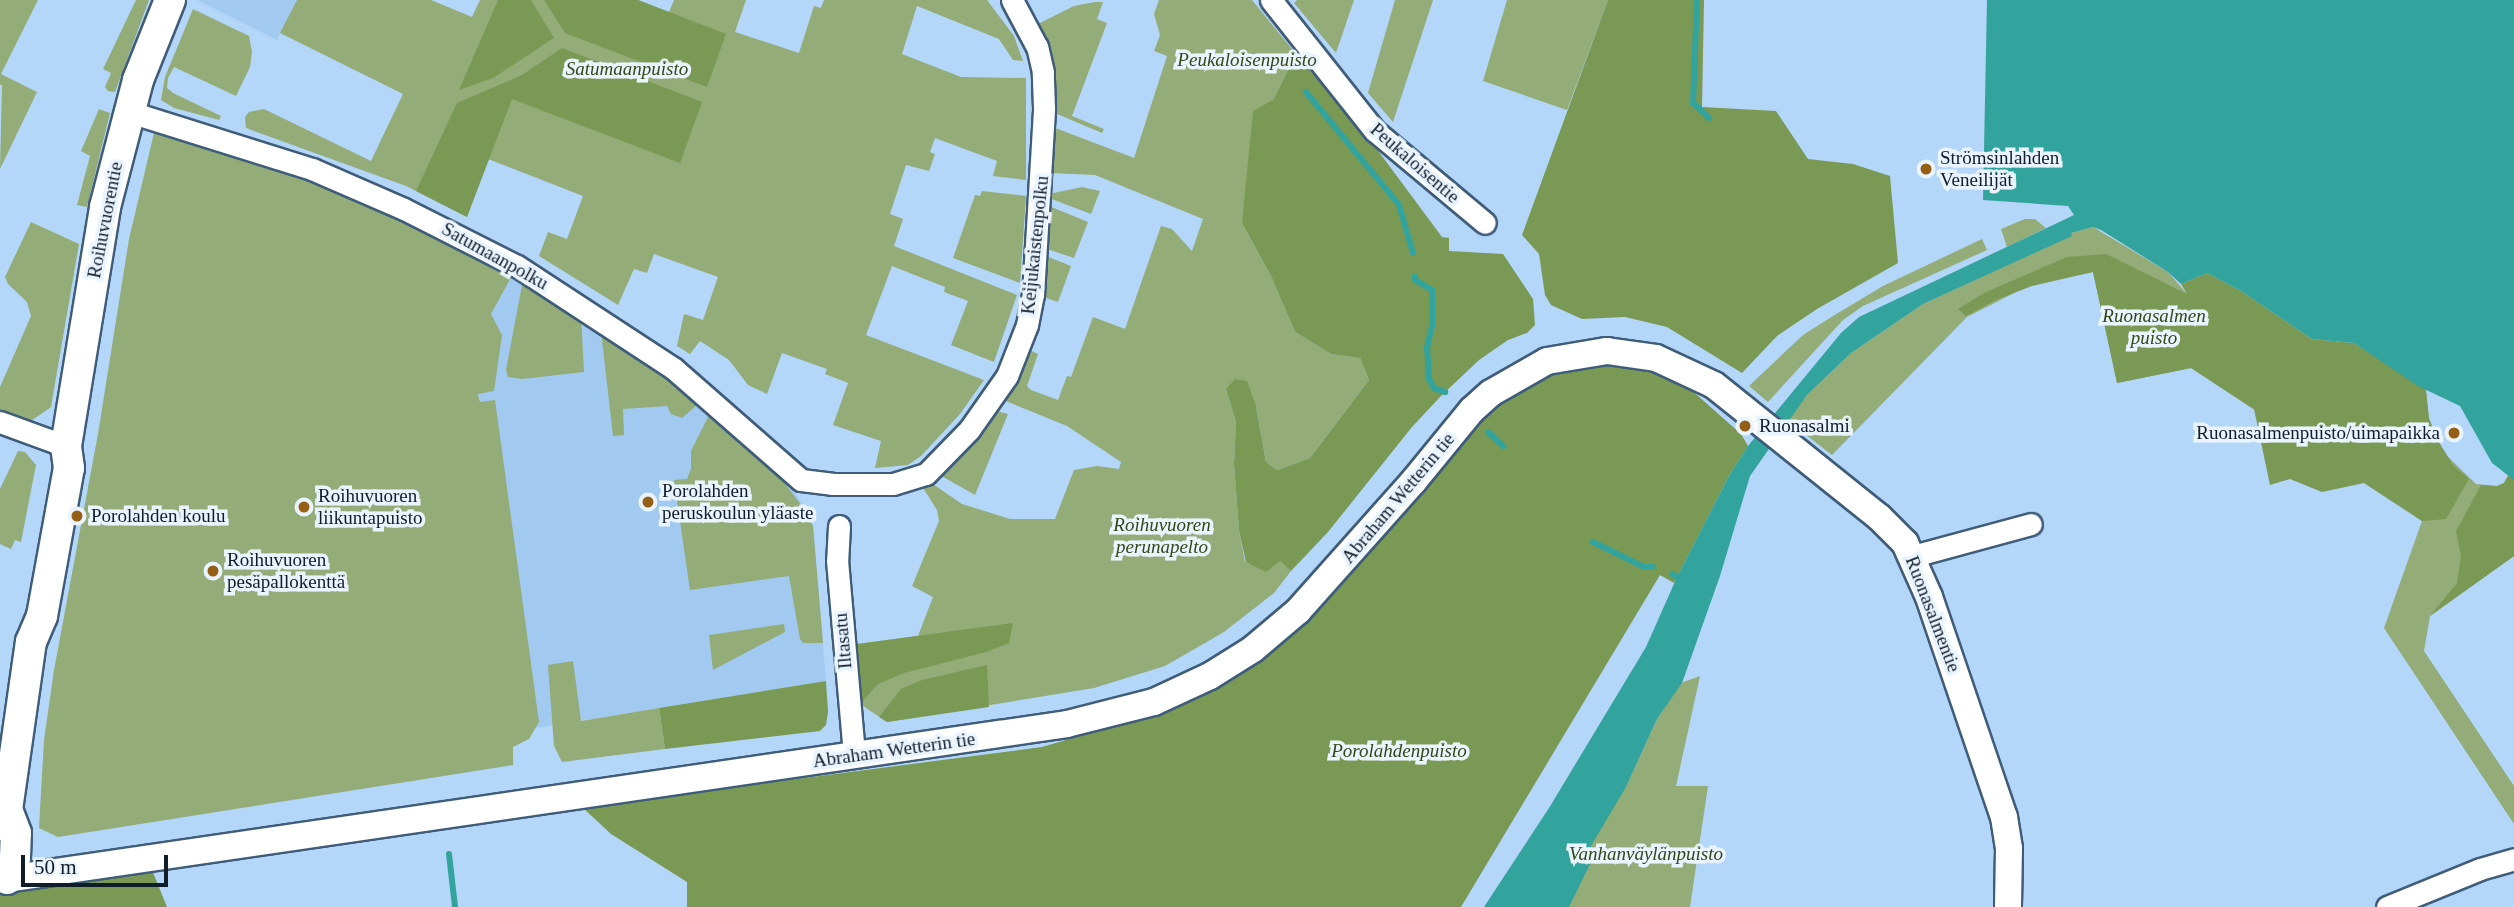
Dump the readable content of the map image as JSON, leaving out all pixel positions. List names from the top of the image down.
{
  "streets": {
    "main road": ["Roihuvuorentie"],
    "street": [
      "Peukaloisentie",
      "Keijukaistenpolku",
      "Satumaanpolku",
      "Abraham Wetterin tie",
      "Ruonasalmentie",
      "Iltasatu"
    ]
  },
  "crossings": [
    ["Roihuvuorentie", "Satumaanpolku"],
    ["Roihuvuorentie", "Abraham Wetterin tie"],
    ["Keijukaistenpolku", "Satumaanpolku"],
    ["Abraham Wetterin tie", "Ruonasalmentie"],
    ["Abraham Wetterin tie", "Iltasatu"]
  ],
  "parks": [
    "Peukaloisenpuisto",
    "Satumaanpuisto",
    "Ruonasalmen puisto",
    "Roihuvuoren perunapelto",
    "Porolahdenpuisto",
    "Vanhanväylänpuisto"
  ],
  "places": [
    "Strömsinlahden Veneilijät",
    "Ruonasalmi",
    "Ruonasalmenpuisto/uimapaikka",
    "Porolahden peruskoulun yläaste",
    "Roihuvuoren liikuntapuisto",
    "Porolahden koulu",
    "Roihuvuoren pesäpallokenttä"
  ],
  "scale_bar": "50 m"
}
